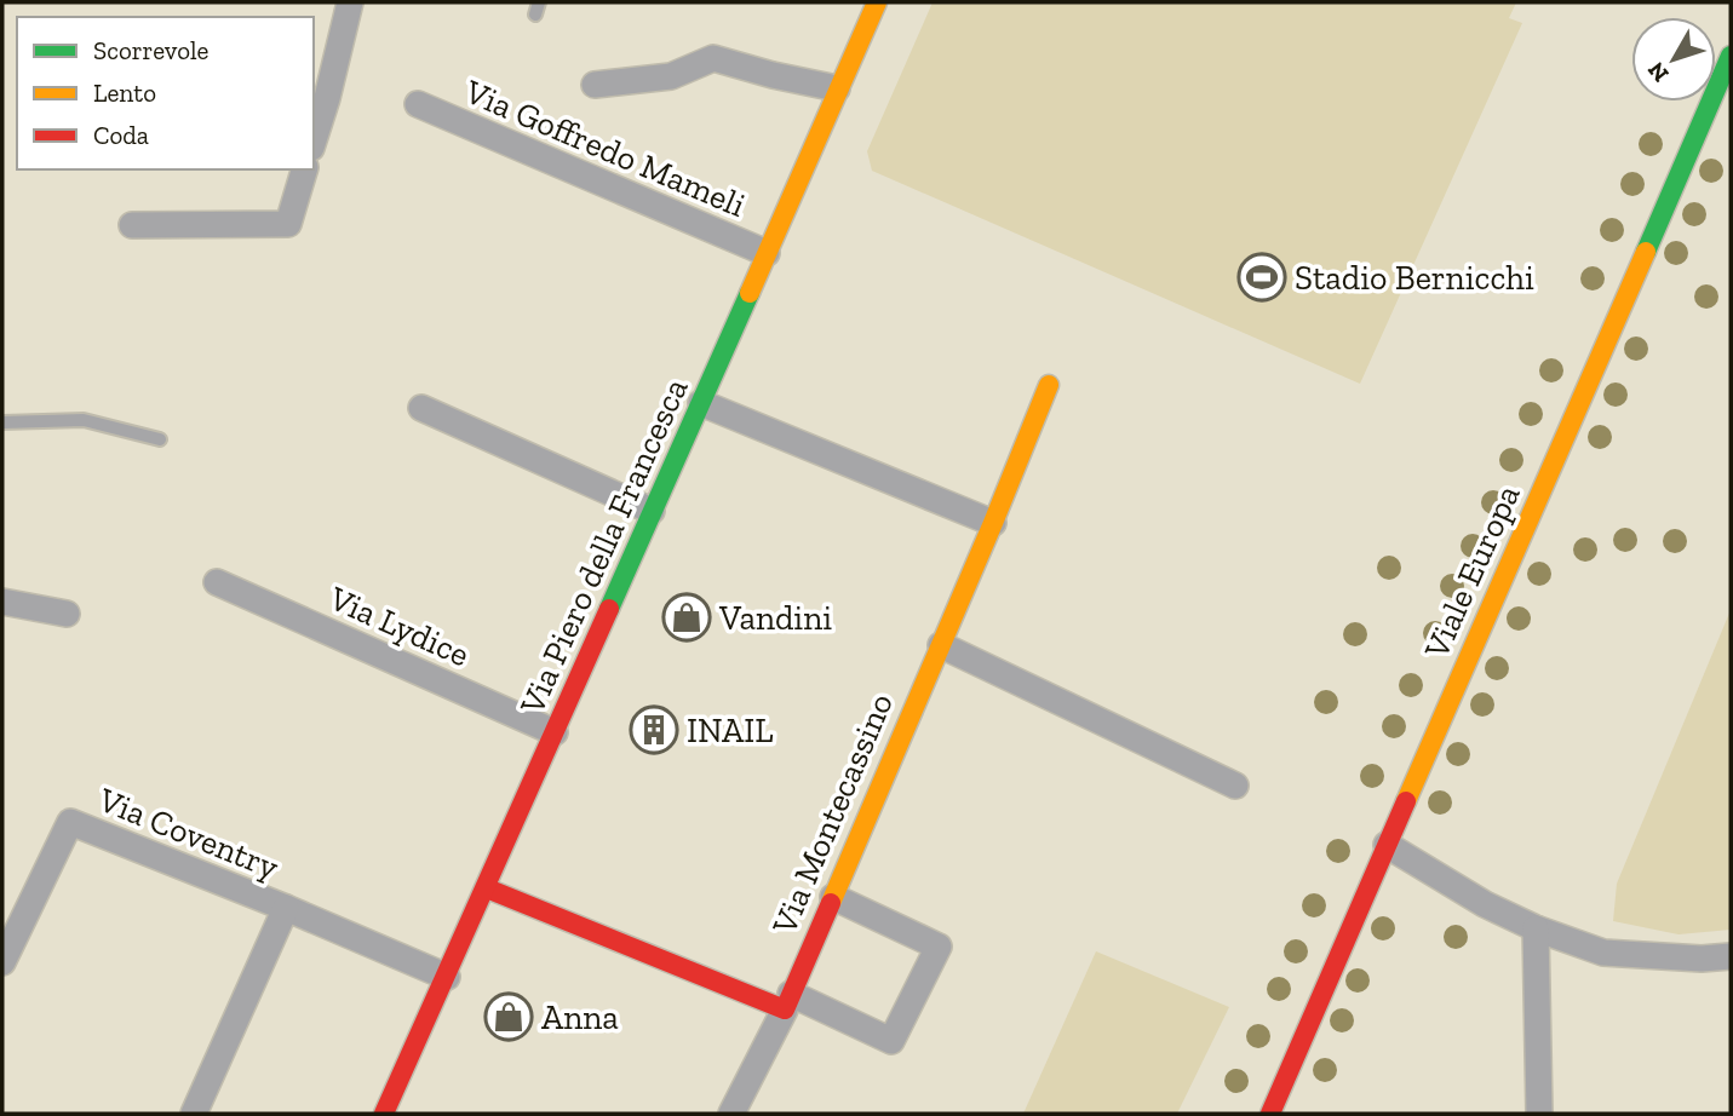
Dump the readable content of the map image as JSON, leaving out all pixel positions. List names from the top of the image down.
{
  "streets": {
    "main road": ["Via Piero della Francesca", "Viale Europa", "Via Montecassino"],
    "street": ["Via Goffredo Mameli", "Via Lydice", "Via Coventry"]
  },
  "crossings": [
    ["Via Goffredo Mameli", "Via Piero della Francesca"],
    ["Via Piero della Francesca", "Via Lydice"],
    ["Via Piero della Francesca", "Via Coventry"]
  ],
  "places": {
    "sports": ["Stadio Bernicchi"],
    "shop": ["Vandini", "Anna"],
    "building": ["INAIL"]
  },
  "legend": ["Scorrevole", "Lento", "Coda"],
  "north": "bottom left"
}
